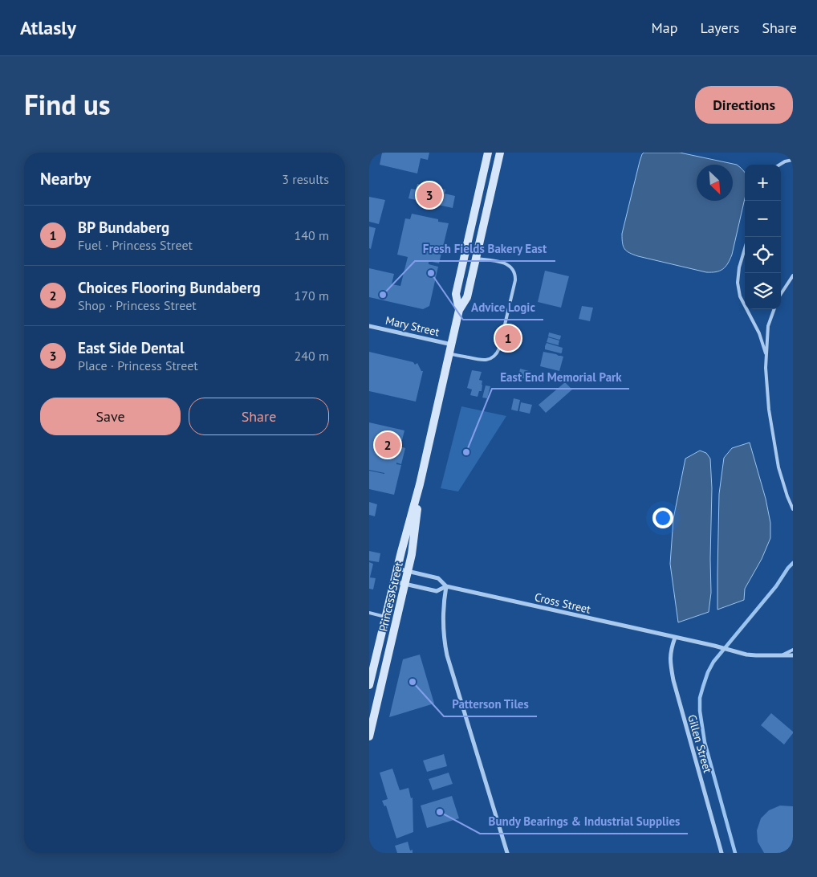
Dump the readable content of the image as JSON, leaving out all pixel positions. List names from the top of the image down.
{
  "streets": {
    "main road": ["Princess Street"],
    "street": ["Mary Street", "Cross Street", "Gillen Street"]
  },
  "crossings": [
    ["Mary Street", "Princess Street"],
    ["Princess Street", "Cross Street"],
    ["Cross Street", "Gillen Street"]
  ],
  "places": [
    "Advice Logic",
    "Fresh Fields Bakery East",
    "East End Memorial Park",
    "Patterson Tiles",
    "Bundy Bearings & Industrial Supplies"
  ],
  "north": "bottom right",
  "page": {
    "header": "Atlasly",
    "nav": ["Map", "Layers", "Share"],
    "title": "Find us",
    "buttons": [
      "Directions",
      ["Save", "Share"]
    ],
    "heading": ["Nearby", "3 results"],
    "map_buttons": ["+", "−"],
    "pins": ["3", "1", "2"],
    "list": [
      {
        "mark": "1",
        "name": "BP Bundaberg",
        "note": "Fuel · Princess Street",
        "value": "140 m"
      },
      {
        "mark": "2",
        "name": "Choices Flooring Bundaberg",
        "note": "Shop · Princess Street",
        "value": "170 m"
      },
      {
        "mark": "3",
        "name": "East Side Dental",
        "note": "Place · Princess Street",
        "value": "240 m"
      }
    ]
  }
}
